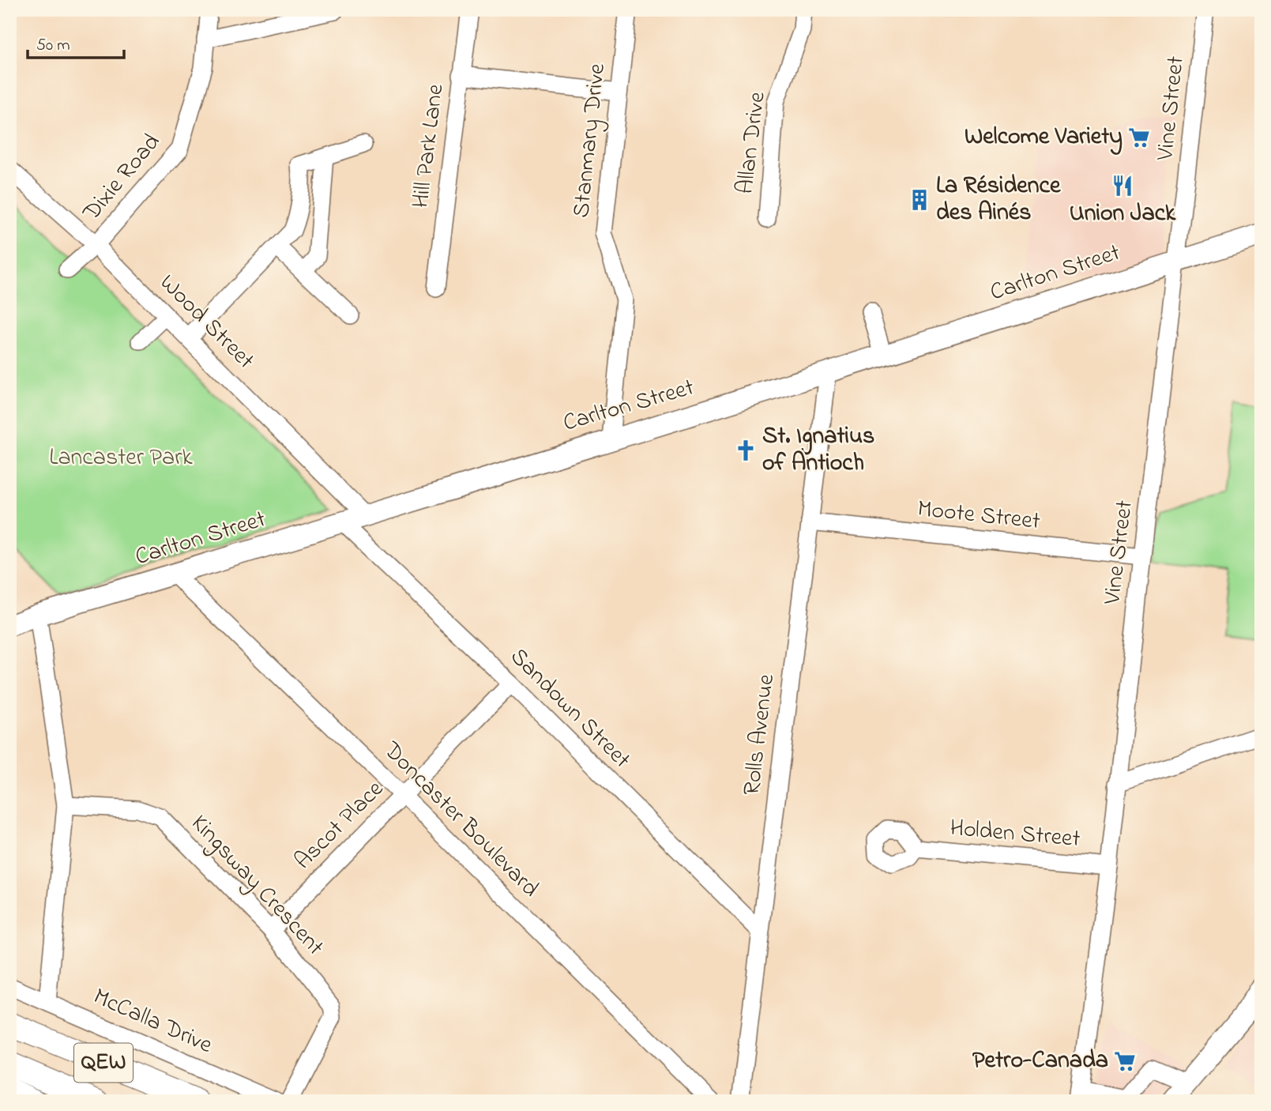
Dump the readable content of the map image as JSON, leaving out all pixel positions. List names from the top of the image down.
{
  "streets": {
    "highway": ["QEW"],
    "main road": ["Carlton Street"],
    "street": [
      "Vine Street",
      "Stanmary Drive",
      "Allan Drive",
      "Hill Park Lane",
      "Dixie Road",
      "Wood Street",
      "Moote Street",
      "Sandown Street",
      "Rolls Avenue",
      "Doncaster Boulevard",
      "Ascot Place",
      "Holden Street",
      "Kingsway Crescent",
      "McCalla Drive"
    ]
  },
  "crossings": [
    ["Vine Street", "Carlton Street"],
    ["Vine Street", "Moote Street"],
    ["Vine Street", "Holden Street"],
    ["Stanmary Drive", "Carlton Street"],
    ["Dixie Road", "Wood Street"],
    ["Carlton Street", "Wood Street"],
    ["Carlton Street", "Sandown Street"],
    ["Carlton Street", "Rolls Avenue"],
    ["Carlton Street", "Doncaster Boulevard"],
    ["Moote Street", "Rolls Avenue"],
    ["Sandown Street", "Rolls Avenue"],
    ["Sandown Street", "Ascot Place"],
    ["Doncaster Boulevard", "Ascot Place"],
    ["Ascot Place", "Kingsway Crescent"]
  ],
  "parks": ["Lancaster Park"],
  "places": {
    "supermarket": ["Welcome Variety", "Petro-Canada"],
    "restaurant": ["Union Jack"],
    "building": ["La Résidence des Ainés"],
    "church": ["St. Ignatius of Antioch"]
  },
  "scale_bar": "50 m"
}
